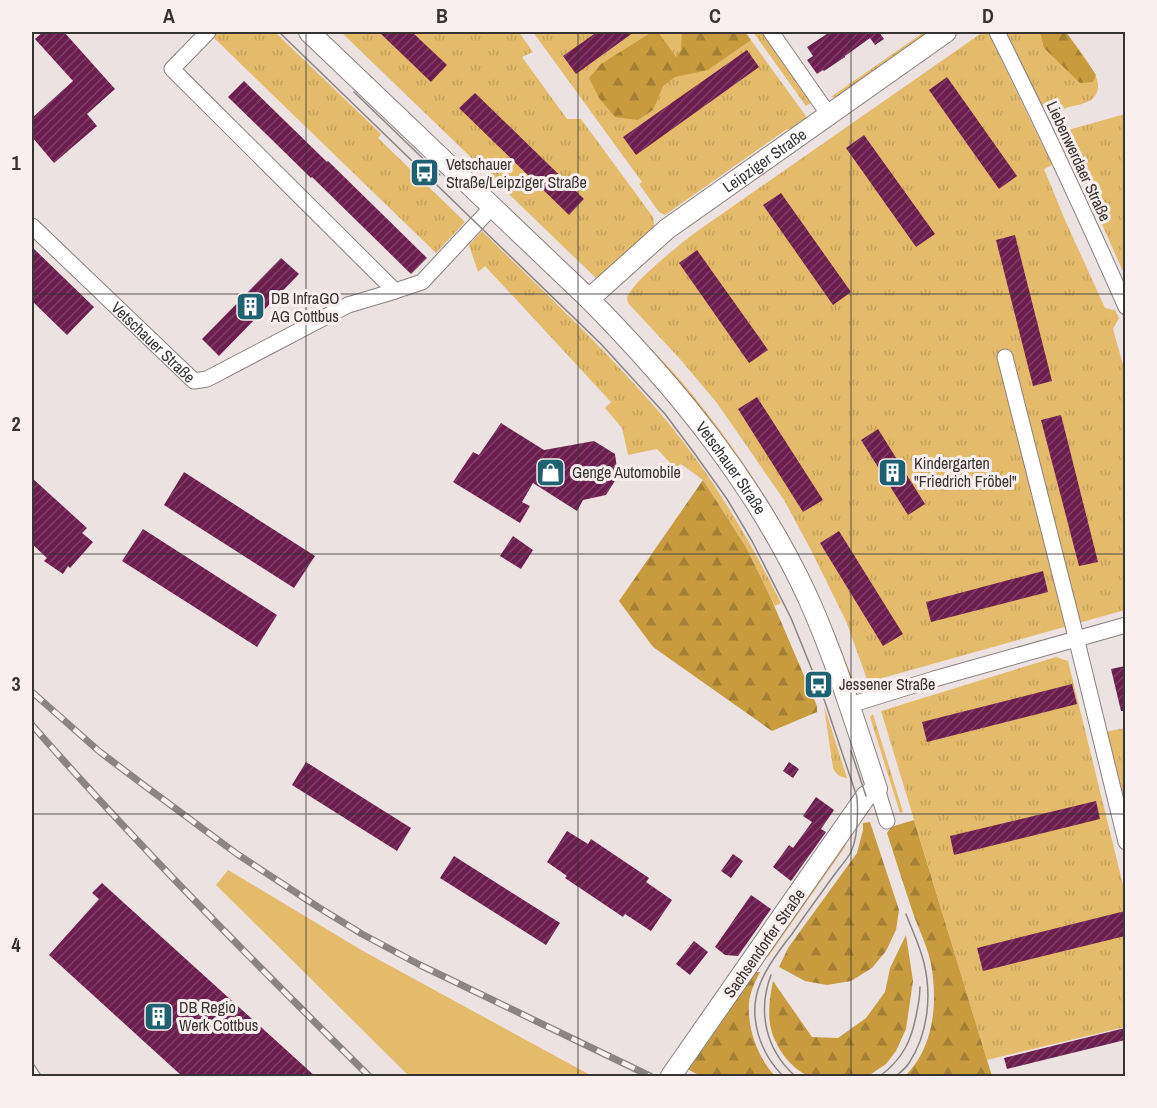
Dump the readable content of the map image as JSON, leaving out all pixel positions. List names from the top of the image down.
{
  "streets": {
    "street": [
      "Leipziger Straße",
      "Liebenwerdaer Straße",
      "Vetschauer Straße",
      "Sachsendorfer Straße"
    ]
  },
  "crossings": [
    ["Leipziger Straße", "Vetschauer Straße"],
    ["Vetschauer Straße", "Sachsendorfer Straße"]
  ],
  "places": {
    "bus stop": ["Vetschauer Straße/Leipziger Straße", "Jessener Straße"],
    "building": ["DB InfraGO AG Cottbus", "Kindergarten \"Friedrich Fröbel\"", "DB Regio Werk Cottbus"],
    "shop": ["Genge Automobile"]
  },
  "grid": {
    "columns": [
      "A",
      "B",
      "C",
      "D"
    ],
    "rows": [
      "1",
      "2",
      "3",
      "4"
    ]
  }
}
